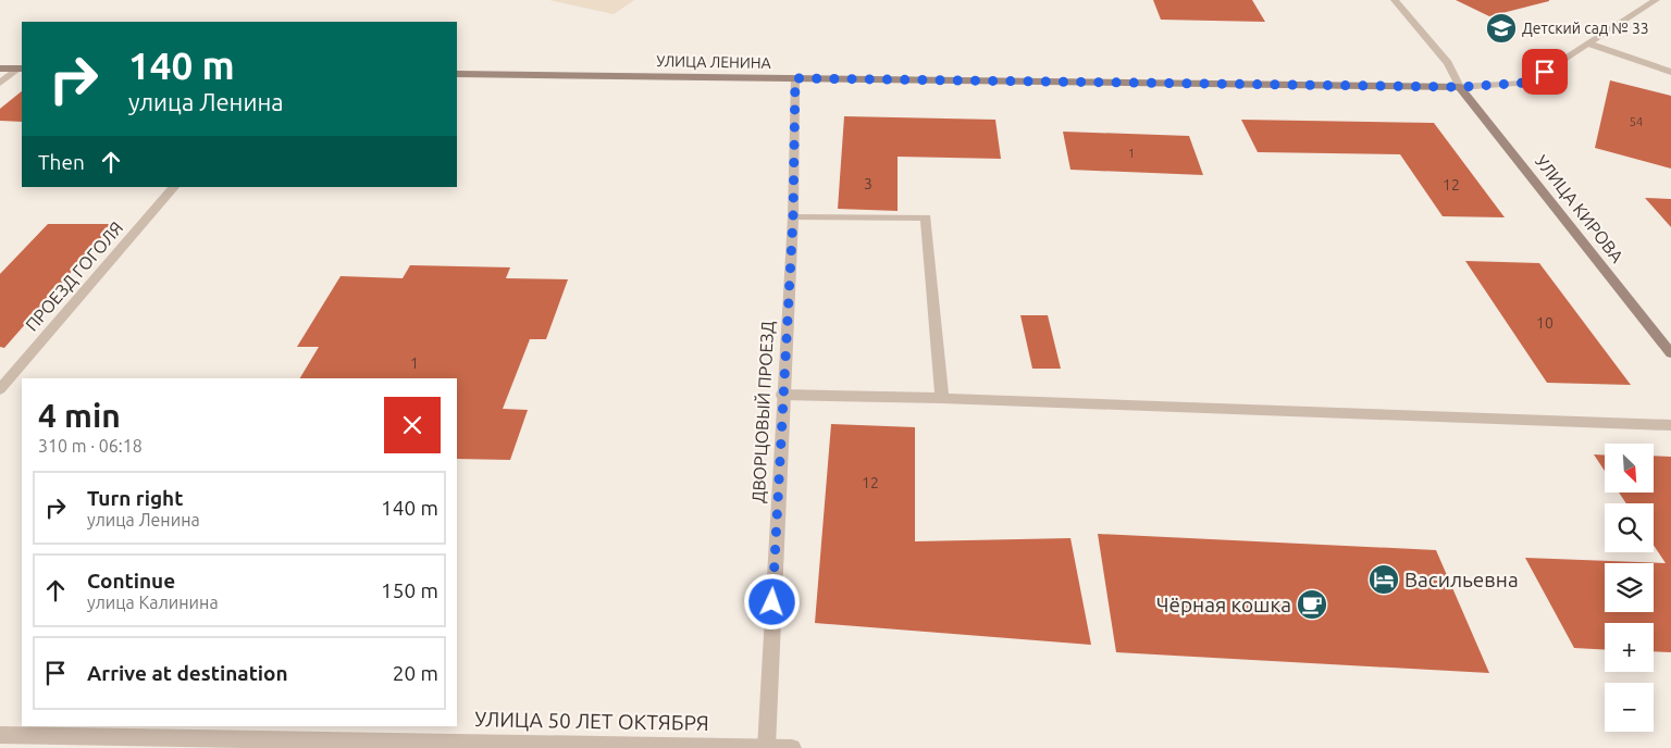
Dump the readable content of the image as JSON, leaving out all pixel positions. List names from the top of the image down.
{
  "streets": {
    "main road": ["УЛИЦА ЛЕНИНА", "УЛИЦА КИРОВА"],
    "street": ["ПРОЕЗД ГОГОЛЯ", "ДВОРЦОВЫЙ ПРОЕЗД", "УЛИЦА 50 ЛЕТ ОКТЯБРЯ"]
  },
  "crossings": [
    ["УЛИЦА ЛЕНИНА", "УЛИЦА КИРОВА"],
    ["УЛИЦА ЛЕНИНА", "ДВОРЦОВЫЙ ПРОЕЗД"],
    ["ДВОРЦОВЫЙ ПРОЕЗД", "УЛИЦА 50 ЛЕТ ОКТЯБРЯ"]
  ],
  "places": {
    "school or university": ["Детский сад № 33"],
    "hotel": ["Васильевна"],
    "cafe": ["Чёрная кошка"]
  },
  "house_numbers": [
    "54",
    "1",
    "3",
    "12",
    "10",
    "1",
    "12"
  ],
  "north": "bottom right",
  "page": {
    "turn": ["140 m", "улица Ленина"],
    "then": "Then",
    "heading": ["4 min", "310 m · 06:18"],
    "map_buttons": ["+", "−"],
    "list": [
      {
        "name": "Turn right",
        "note": "улица Ленина",
        "value": "140 m"
      },
      {
        "name": "Continue",
        "note": "улица Калинина",
        "value": "150 m"
      },
      {
        "name": "Arrive at destination",
        "value": "20 m"
      }
    ]
  }
}
